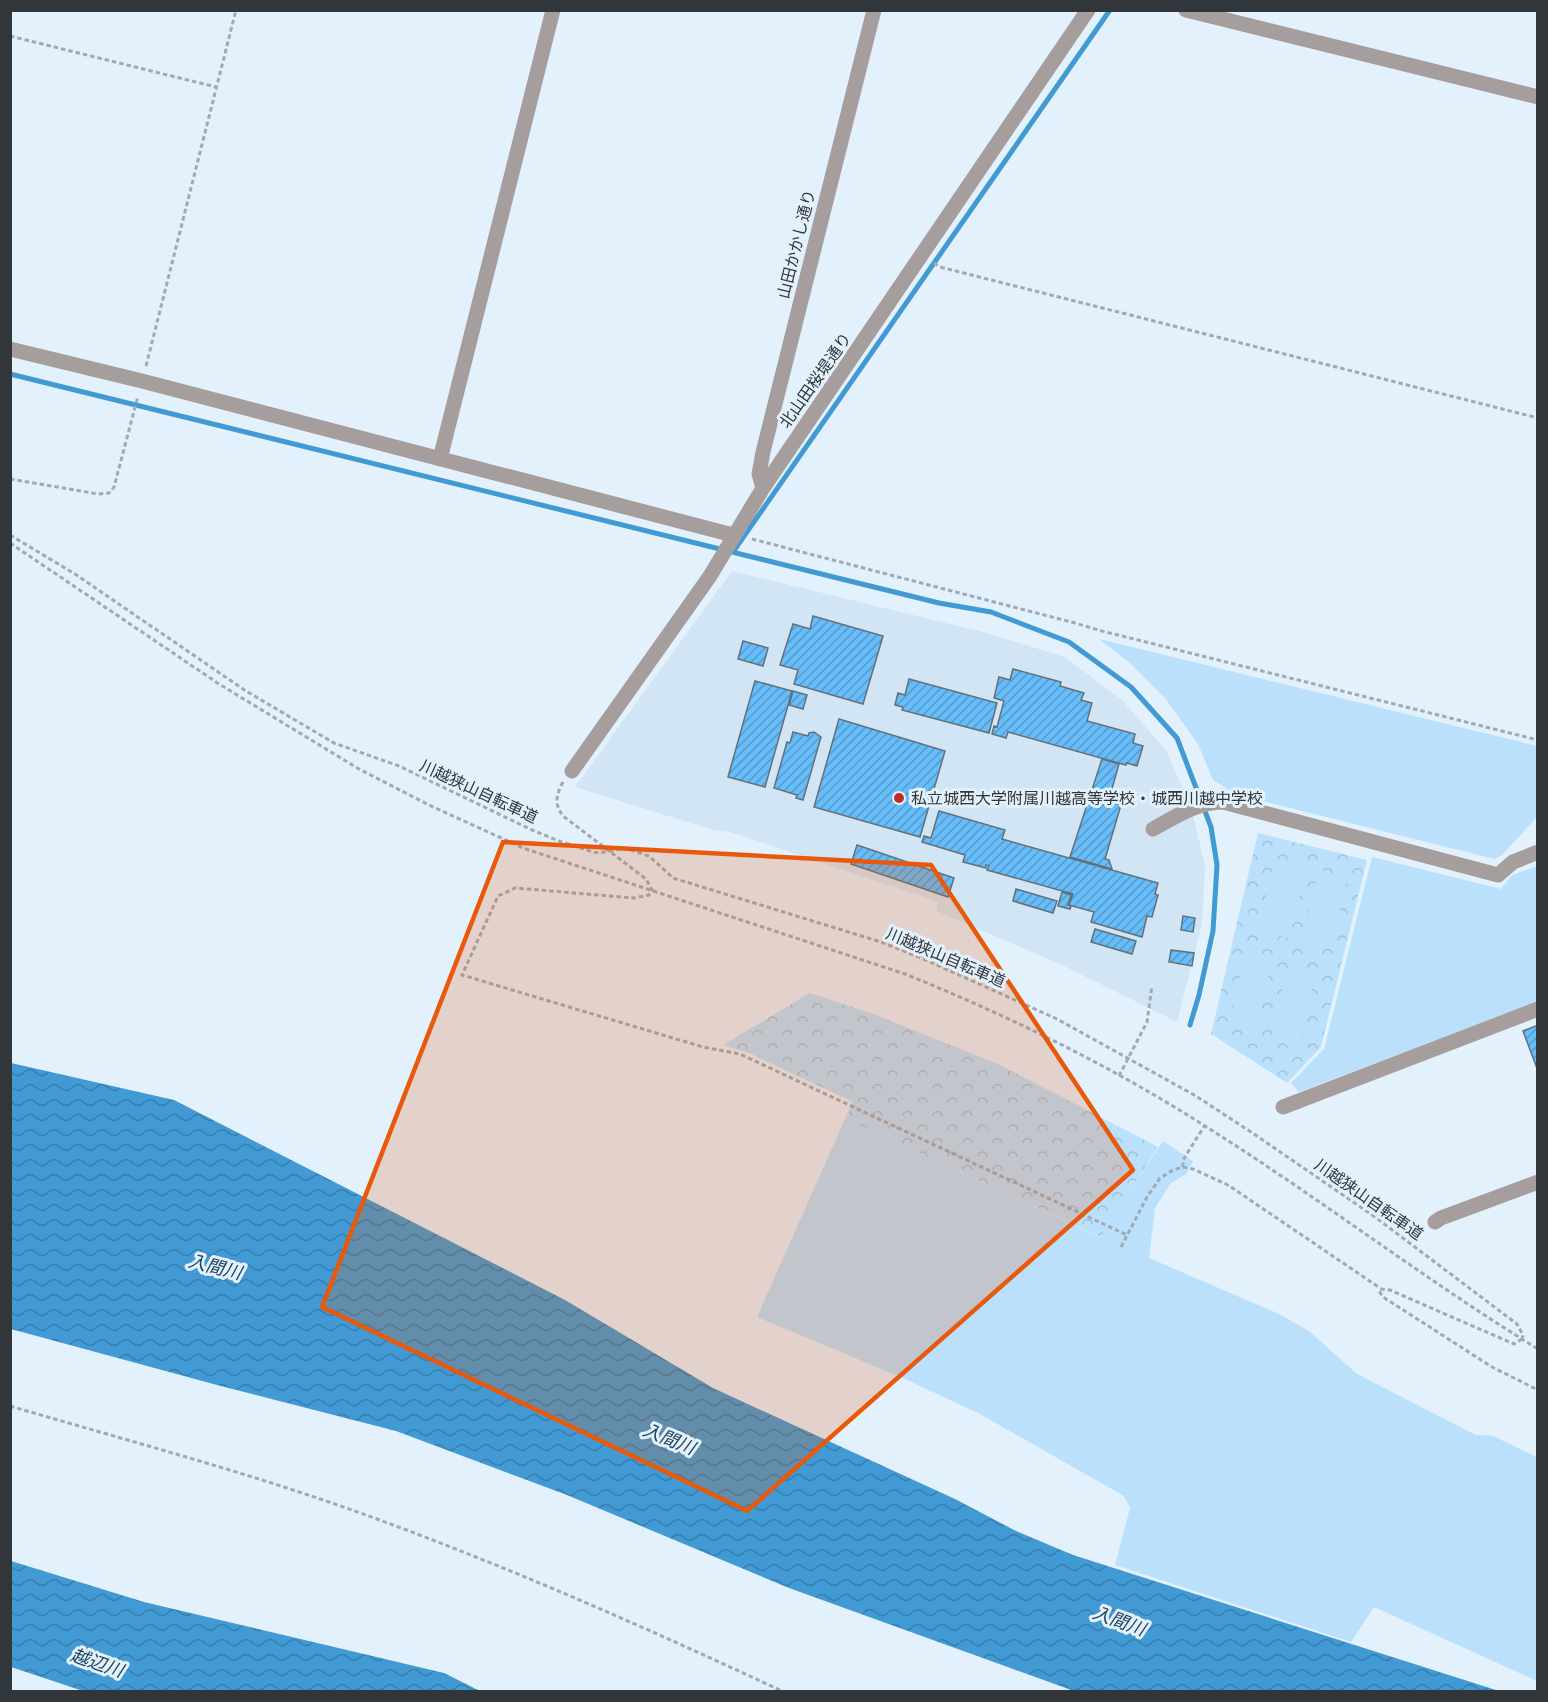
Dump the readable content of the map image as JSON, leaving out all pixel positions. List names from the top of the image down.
{
  "streets": {
    "street": ["山田かかし通り", "北山田桜堤通り"],
    "path": ["川越狭山自転車道"]
  },
  "crossings": [
    ["山田かかし通り", "北山田桜堤通り"]
  ],
  "water": ["入間川", "越辺川"],
  "places": ["私立城西大学附属川越高等学校・城西川越中学校"]
}
